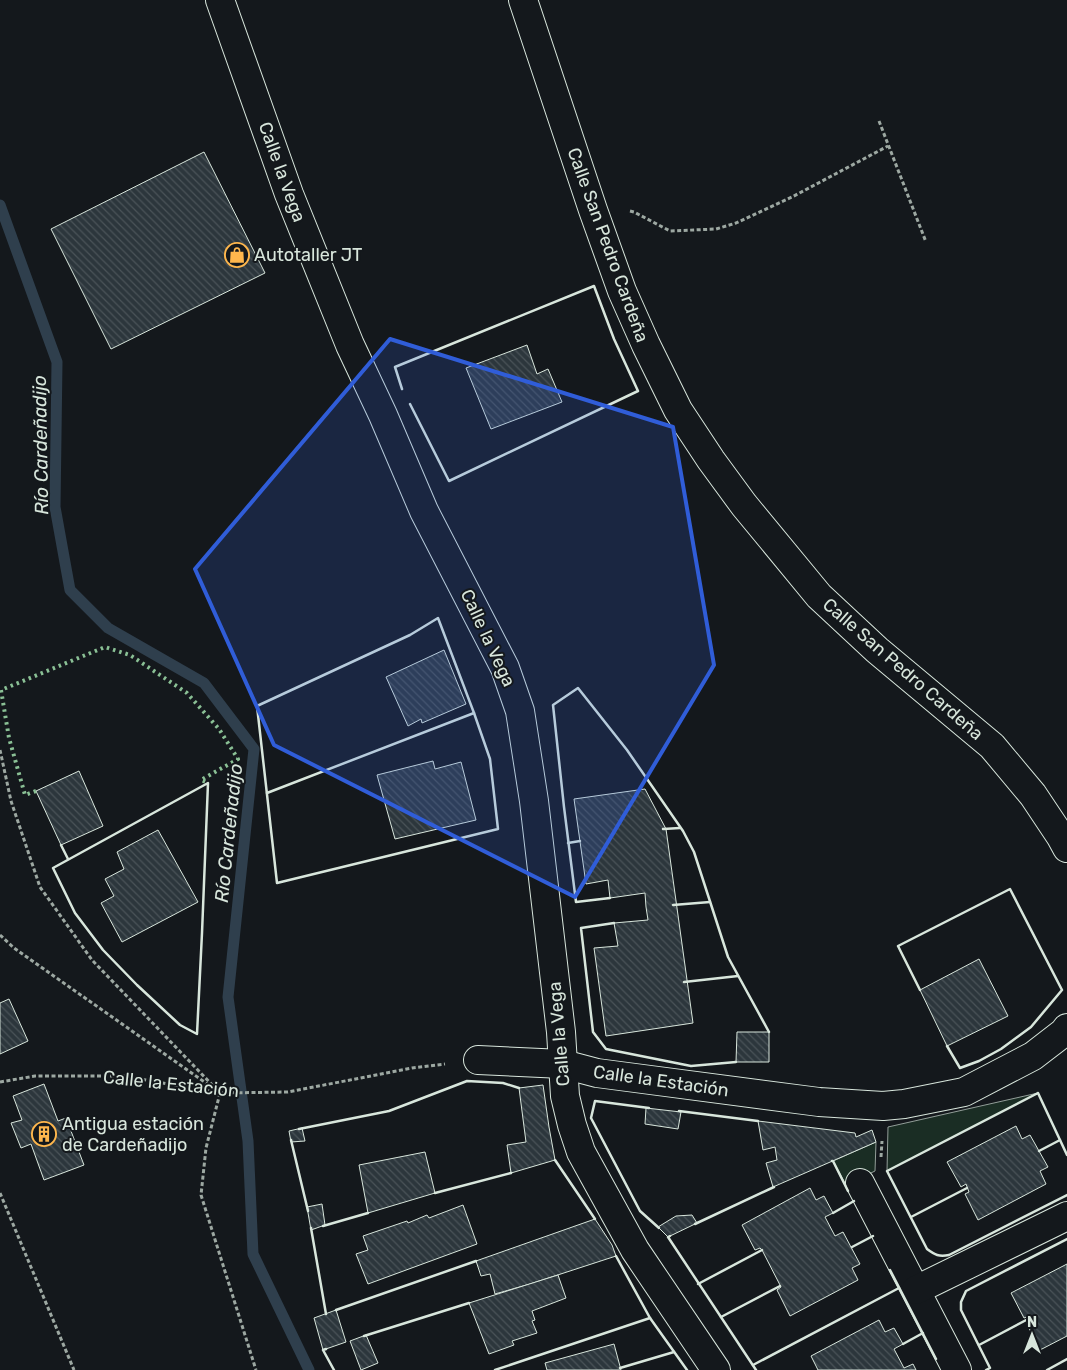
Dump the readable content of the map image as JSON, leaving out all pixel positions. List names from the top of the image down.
{
  "streets": {
    "street": ["Calle la Vega", "Calle San Pedro Cardeña", "Calle la Estación"]
  },
  "crossings": [
    ["Calle la Vega", "Calle la Estación"]
  ],
  "water": ["Río Cardeñadijo"],
  "places": {
    "shop": ["Autotaller JT"],
    "building": ["Antigua estación de Cardeñadijo"]
  },
  "north": "top"
}
